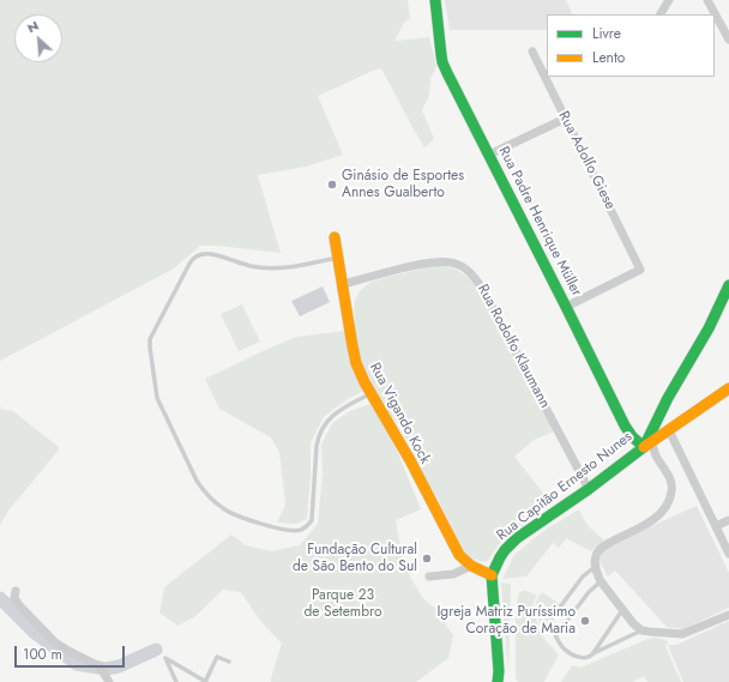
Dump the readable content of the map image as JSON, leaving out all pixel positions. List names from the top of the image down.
{
  "streets": {
    "street": [
      "Rua Adolfo Giese",
      "Rua Padre Henrique Müller",
      "Rua Rodolfo Klaumann",
      "Rua Vigando Kock",
      "Rua Capitão Ernesto Nunes"
    ]
  },
  "crossings": [
    ["Rua Adolfo Giese", "Rua Padre Henrique Müller"],
    ["Rua Padre Henrique Müller", "Rua Capitão Ernesto Nunes"],
    ["Rua Rodolfo Klaumann", "Rua Vigando Kock"],
    ["Rua Rodolfo Klaumann", "Rua Capitão Ernesto Nunes"],
    ["Rua Vigando Kock", "Rua Capitão Ernesto Nunes"]
  ],
  "parks": ["Parque 23 de Setembro"],
  "places": ["Ginásio de Esportes Annes Gualberto", "Fundação Cultural de São Bento do Sul", "Igreja Matriz Puríssimo Coração de Maria"],
  "legend": ["Livre", "Lento"],
  "scale_bar": "100 m",
  "north": "top left"
}
